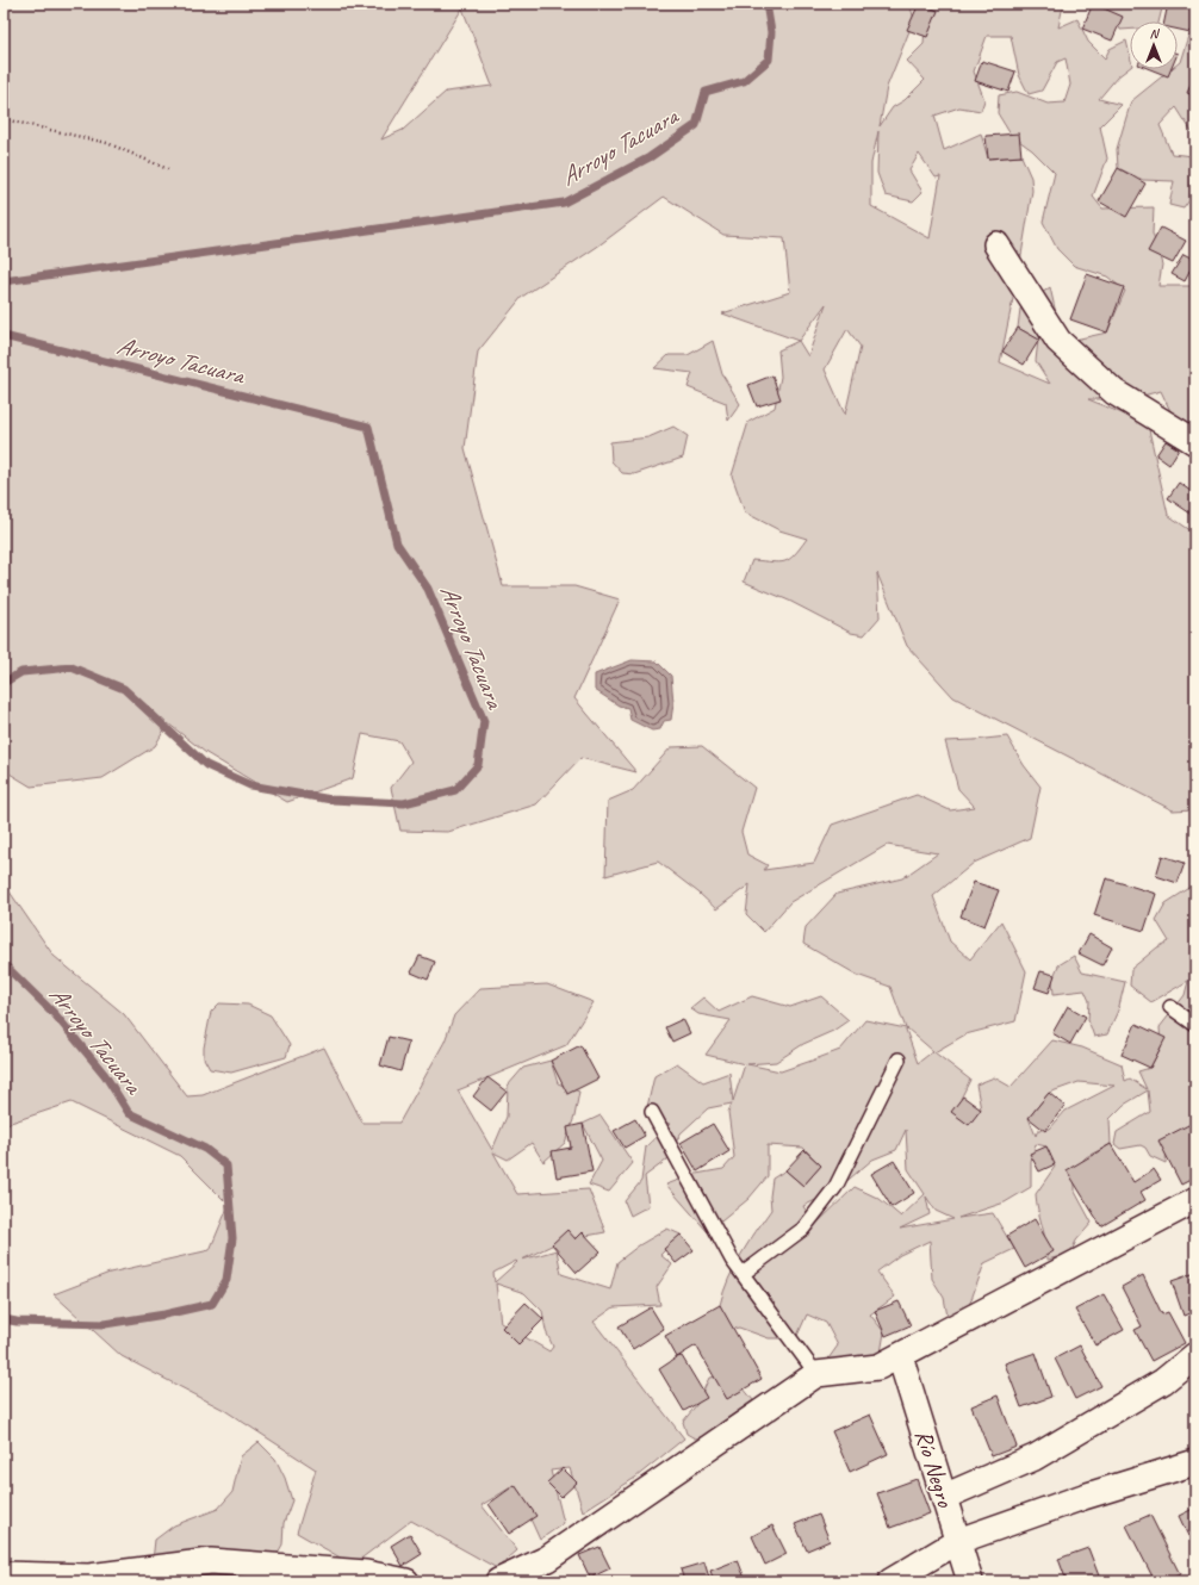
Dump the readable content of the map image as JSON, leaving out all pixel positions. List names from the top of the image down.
{
  "streets": {
    "street": ["Río Negro"]
  },
  "water": ["Arroyo Tacuara"],
  "north": "top"
}
